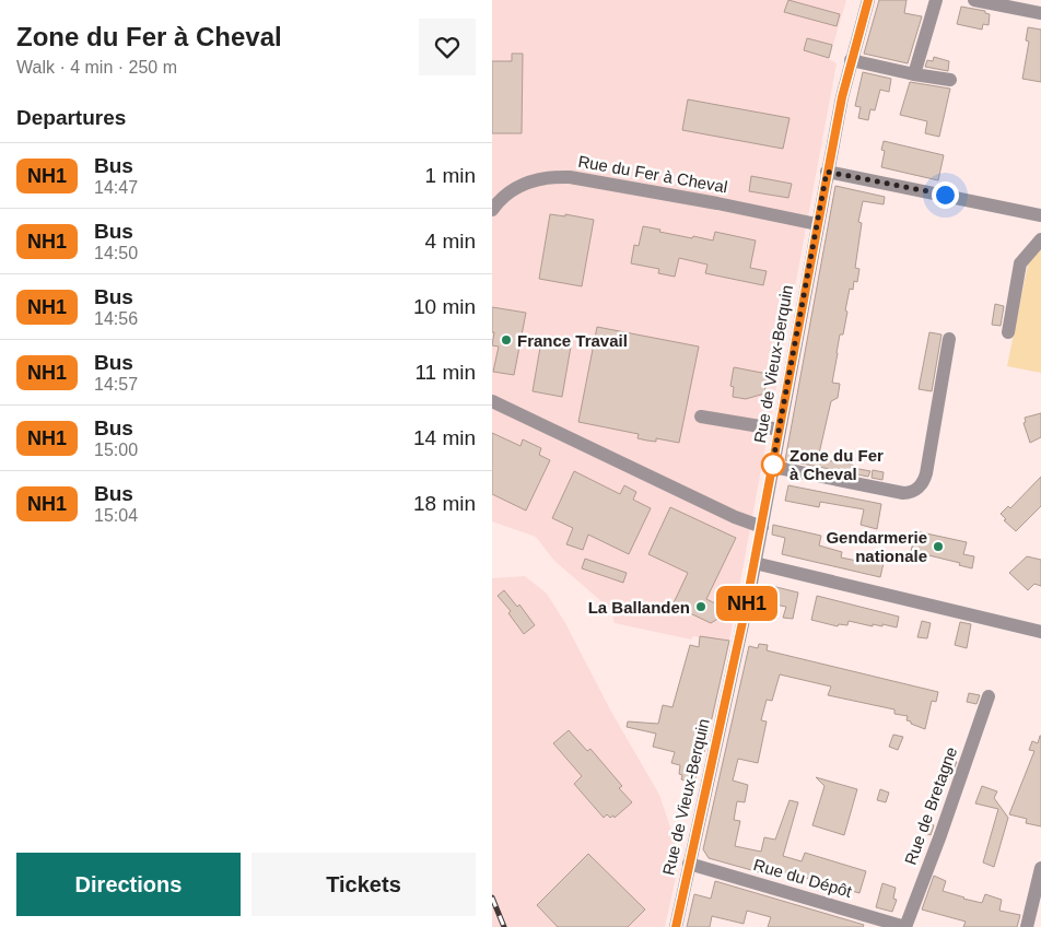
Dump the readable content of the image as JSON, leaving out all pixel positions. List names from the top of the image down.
{
  "streets": {
    "street": [
      "Rue du Fer à Cheval",
      "Rue de Vieux-Berquin",
      "Rue de Bretagne",
      "Rue du Dépôt"
    ]
  },
  "crossings": [
    ["Rue du Fer à Cheval", "Rue de Vieux-Berquin"],
    ["Rue de Vieux-Berquin", "Rue du Dépôt"],
    ["Rue de Bretagne", "Rue du Dépôt"]
  ],
  "places": [
    "France Travail",
    "Zone du Fer à Cheval",
    "Gendarmerie nationale",
    "La Ballanden"
  ],
  "lines": ["bus line NH1"],
  "page": {
    "heading": [
      ["Zone du Fer à Cheval", "Walk · 4 min · 250 m"],
      "Departures"
    ],
    "on_map": "NH1",
    "list": [
      {
        "mark": "NH1",
        "name": "Bus",
        "note": "14:47",
        "value": "1 min"
      },
      {
        "mark": "NH1",
        "name": "Bus",
        "note": "14:50",
        "value": "4 min"
      },
      {
        "mark": "NH1",
        "name": "Bus",
        "note": "14:56",
        "value": "10 min"
      },
      {
        "mark": "NH1",
        "name": "Bus",
        "note": "14:57",
        "value": "11 min"
      },
      {
        "mark": "NH1",
        "name": "Bus",
        "note": "15:00",
        "value": "14 min"
      },
      {
        "mark": "NH1",
        "name": "Bus",
        "note": "15:04",
        "value": "18 min"
      }
    ],
    "buttons": ["Directions", "Tickets"]
  }
}
